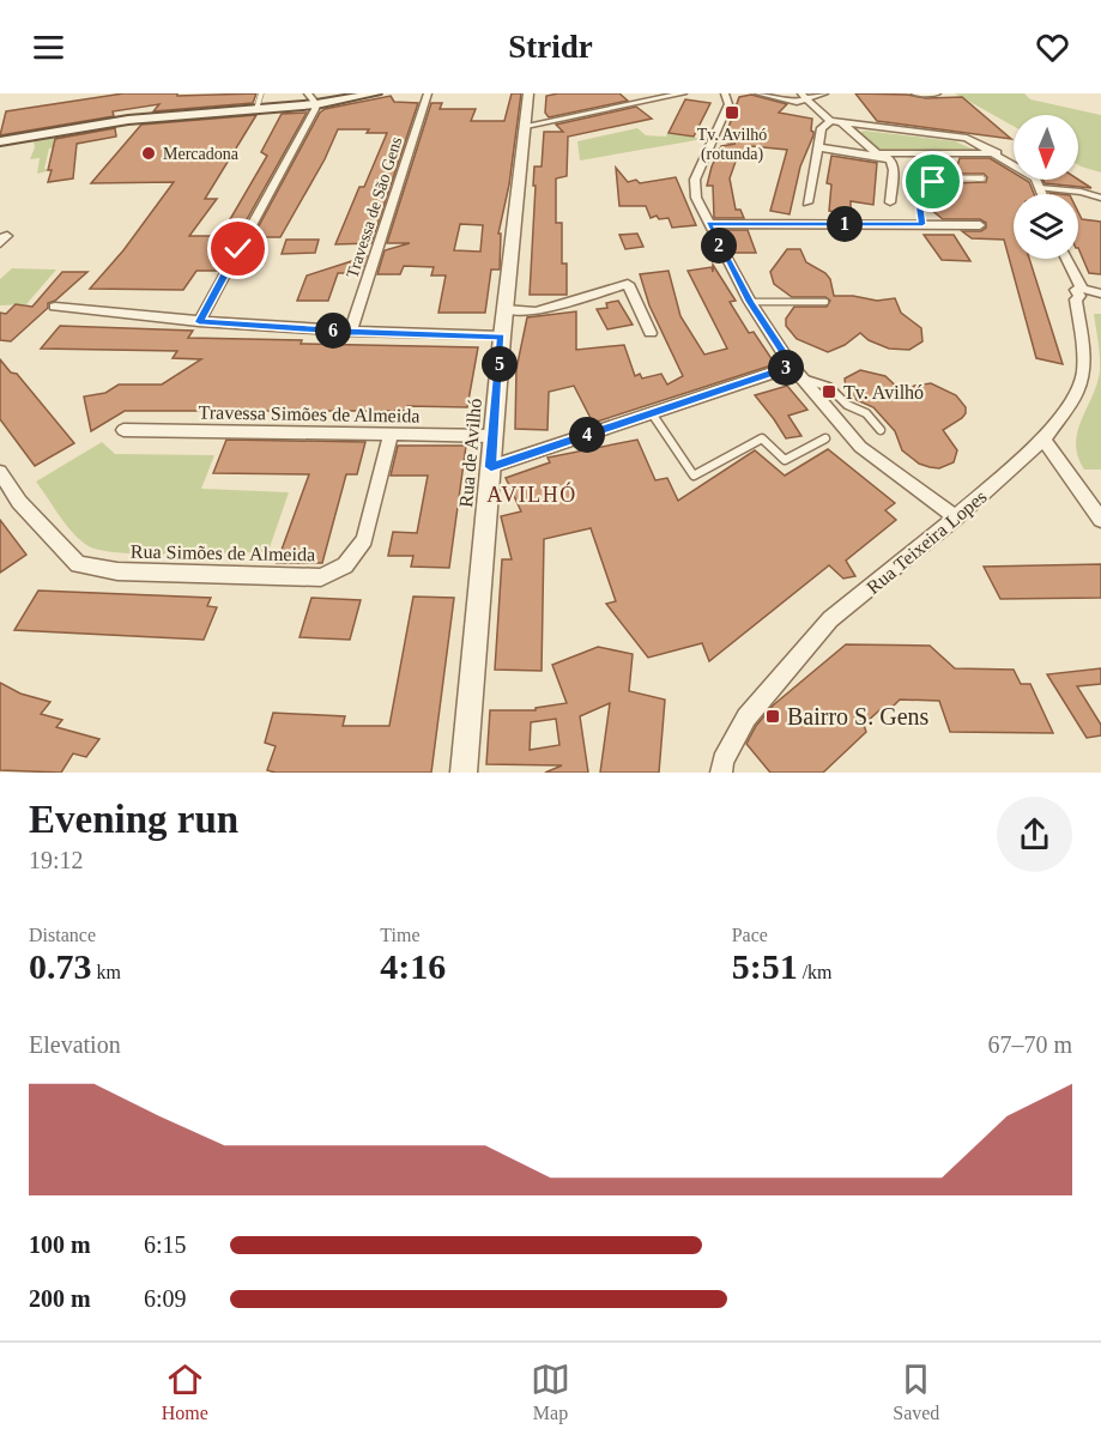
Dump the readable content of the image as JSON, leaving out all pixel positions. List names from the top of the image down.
{
  "streets": {
    "street": [
      "Travessa de São Gens",
      "Travessa Simões de Almeida",
      "Rua de Avilhó",
      "Rua Teixeira Lopes",
      "Rua Simões de Almeida"
    ]
  },
  "crossings": [
    ["Travessa Simões de Almeida", "Rua de Avilhó"],
    ["Travessa Simões de Almeida", "Rua Simões de Almeida"]
  ],
  "districts": ["AVILHÓ"],
  "places": {
    "transit": ["Tv. Avilhó (rotunda)", "Tv. Avilhó", "Bairro S. Gens"],
    "other": ["Mercadona"]
  },
  "north": "bottom",
  "page": {
    "header": "Stridr",
    "pins": [
      "1",
      "2",
      "6",
      "5",
      "3",
      "4"
    ],
    "heading": ["Evening run", "19:12"],
    "stats": [
      ["Distance", "0.73 km"],
      ["Time", "4:16"],
      ["Pace", "5:51 /km"]
    ],
    "chart": ["Elevation", "67–70 m"],
    "list": [
      {
        "name": "100 m",
        "note": "6:15"
      },
      {
        "name": "200 m",
        "note": "6:09"
      }
    ],
    "tabs": ["Home", "Map", "Saved"]
  }
}
